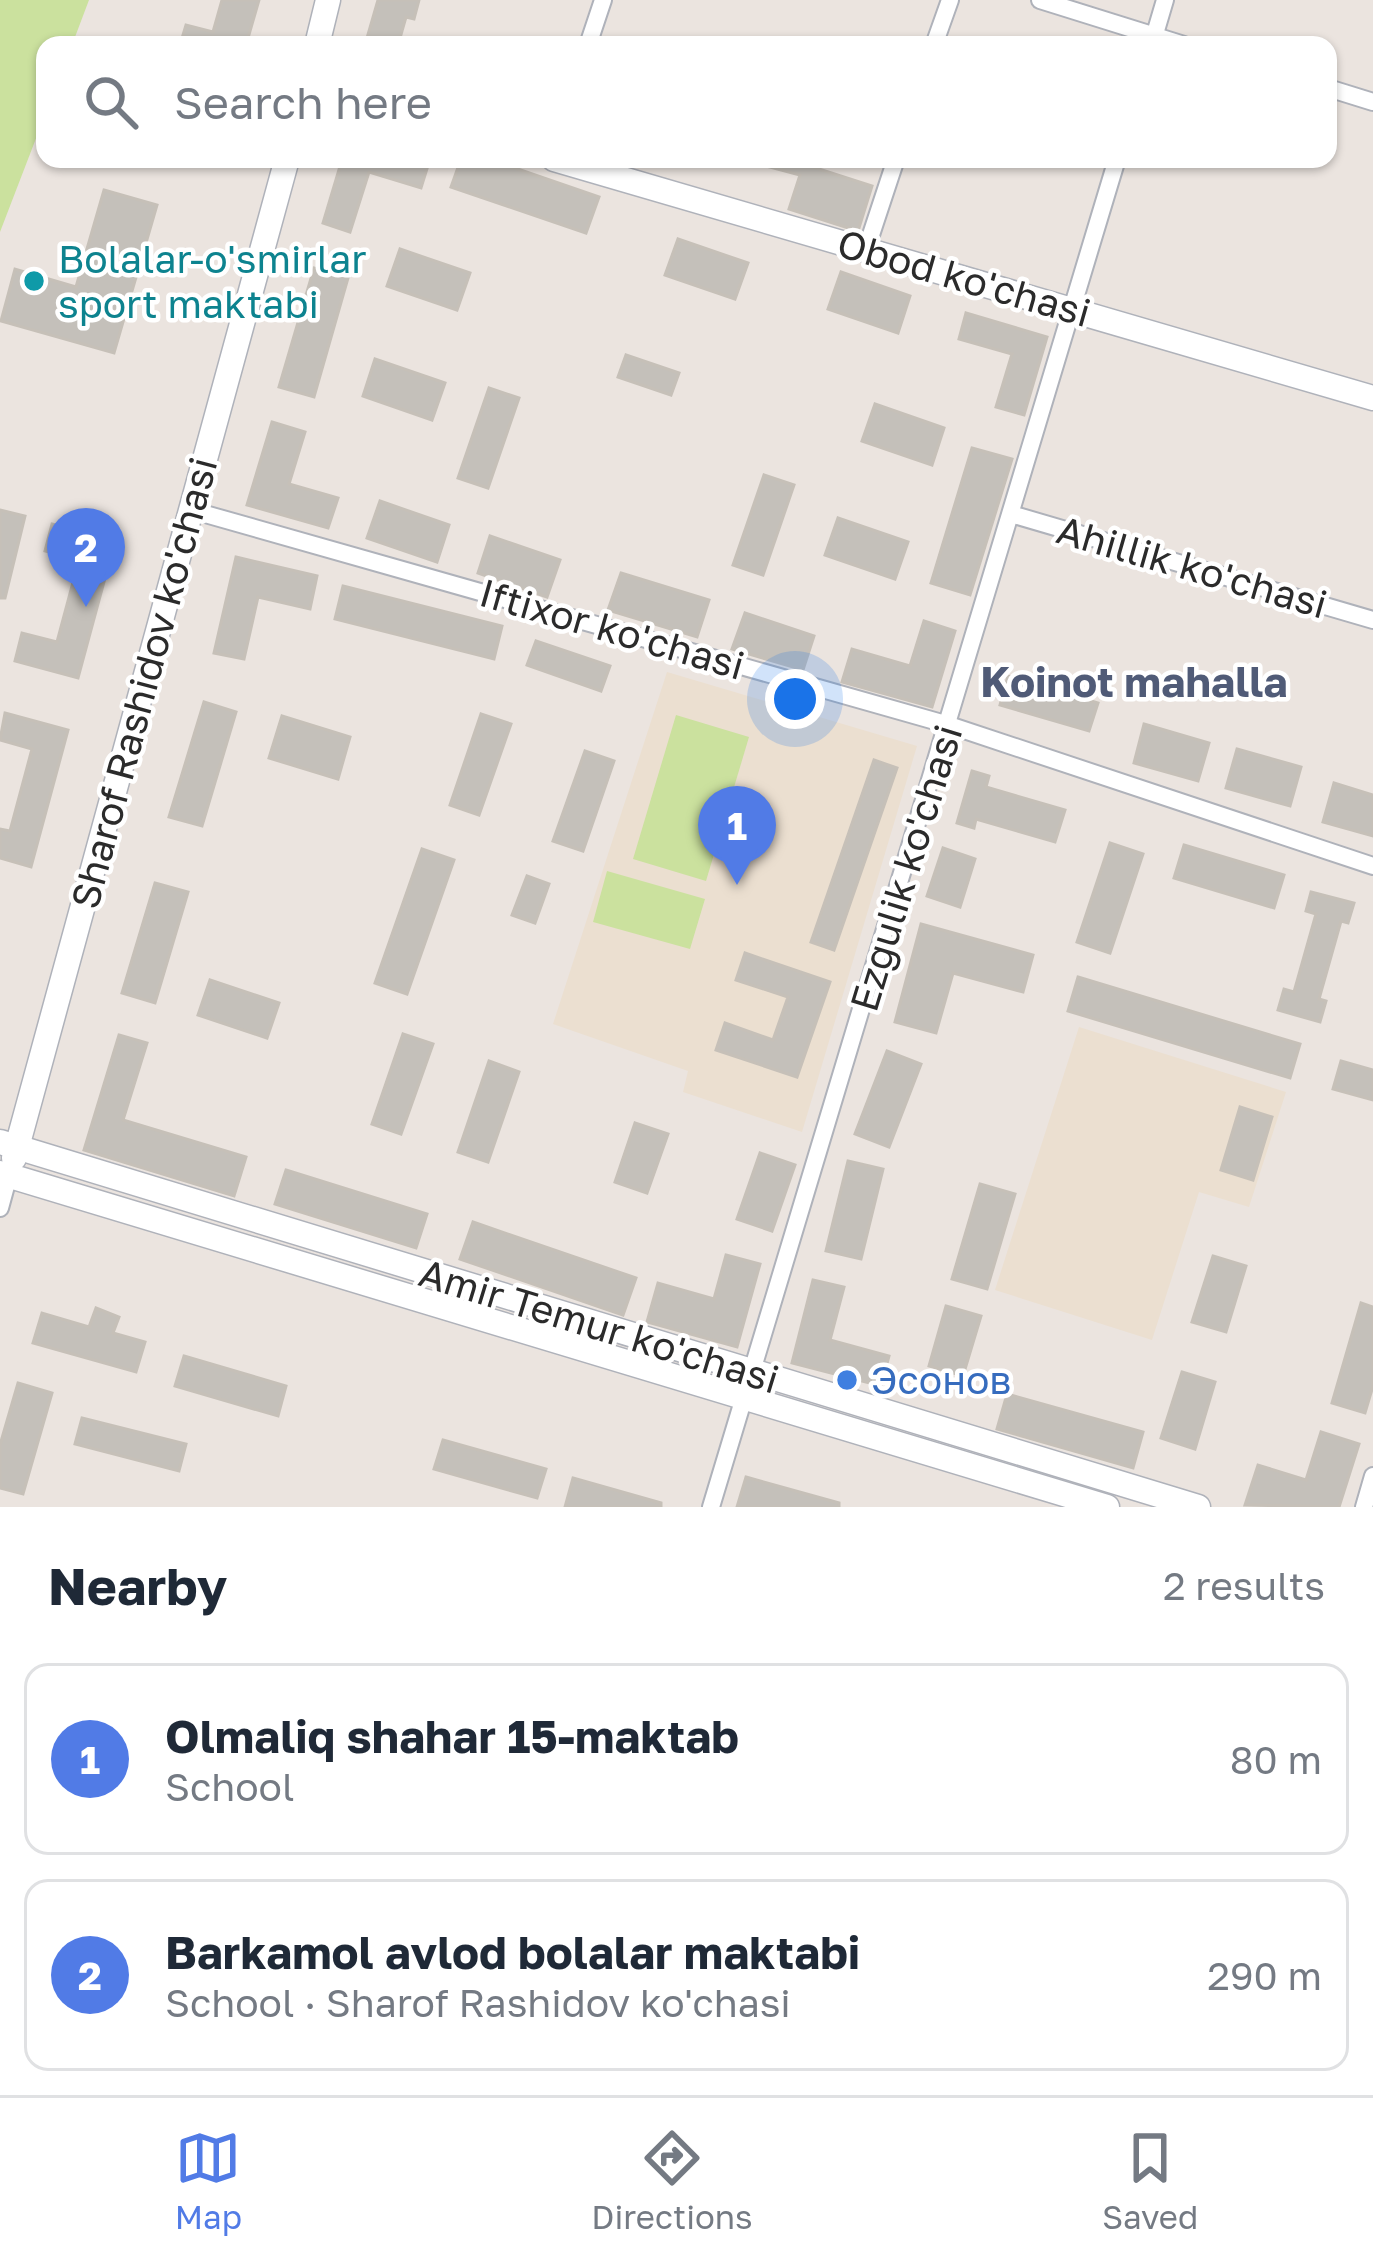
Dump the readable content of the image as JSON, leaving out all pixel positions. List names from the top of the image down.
{
  "streets": {
    "main road": ["Obod ko'chasi", "Sharof Rashidov ko'chasi", "Amir Temur ko'chasi"],
    "street": ["Ahillik ko'chasi", "Iftixor ko'chasi", "Ezgulik ko'chasi"]
  },
  "crossings": [
    ["Obod ko'chasi", "Ezgulik ko'chasi"],
    ["Ahillik ko'chasi", "Ezgulik ko'chasi"],
    ["Iftixor ko'chasi", "Sharof Rashidov ko'chasi"],
    ["Iftixor ko'chasi", "Ezgulik ko'chasi"],
    ["Sharof Rashidov ko'chasi", "Amir Temur ko'chasi"],
    ["Ezgulik ko'chasi", "Amir Temur ko'chasi"]
  ],
  "districts": ["Koinot mahalla"],
  "places": ["Bolalar-o'smirlar sport maktabi", "Эсонов"],
  "page": {
    "search": "Search here",
    "pins": ["2", "1"],
    "heading": ["Nearby", "2 results"],
    "list": [
      {
        "mark": "1",
        "name": "Olmaliq shahar 15-maktab",
        "note": "School",
        "value": "80 m"
      },
      {
        "mark": "2",
        "name": "Barkamol avlod bolalar maktabi",
        "note": "School · Sharof Rashidov ko'chasi",
        "value": "290 m"
      }
    ],
    "nav": ["Map", "Directions", "Saved"]
  }
}
